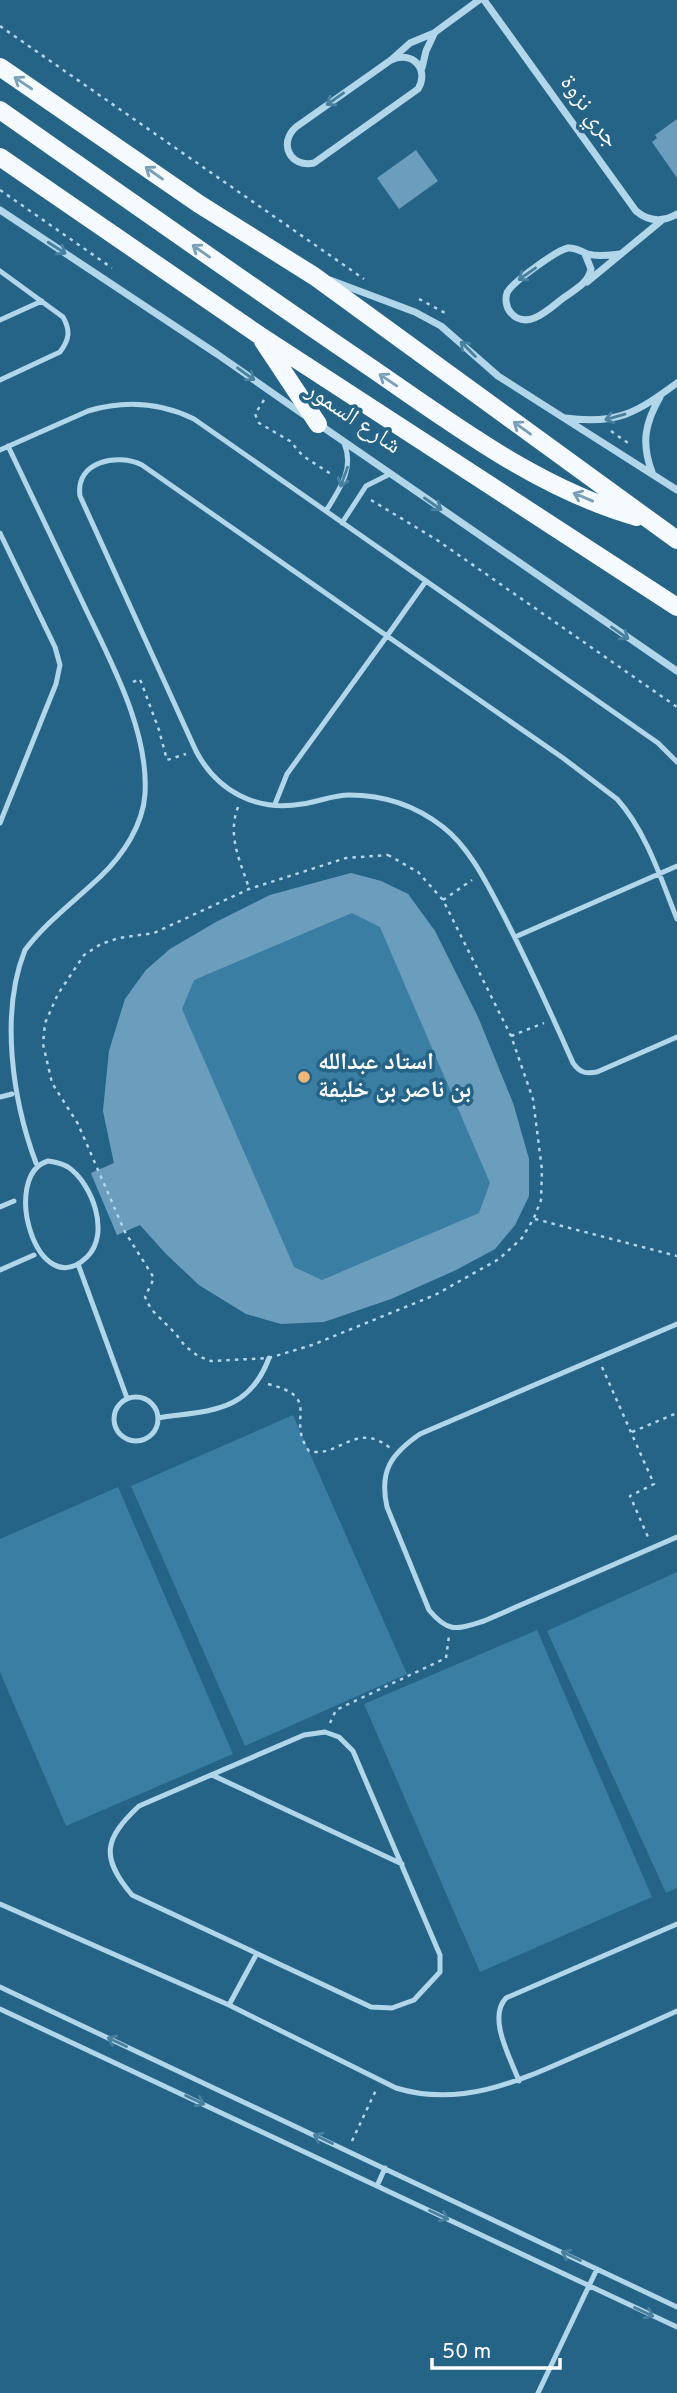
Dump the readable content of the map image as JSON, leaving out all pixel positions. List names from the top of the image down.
{
  "streets": {
    "main road": ["شارع السمور"],
    "street": ["جري نزوة"]
  },
  "places": ["استاد عبدالله بن ناصر بن خليفة"],
  "scale_bar": "50 m"
}
